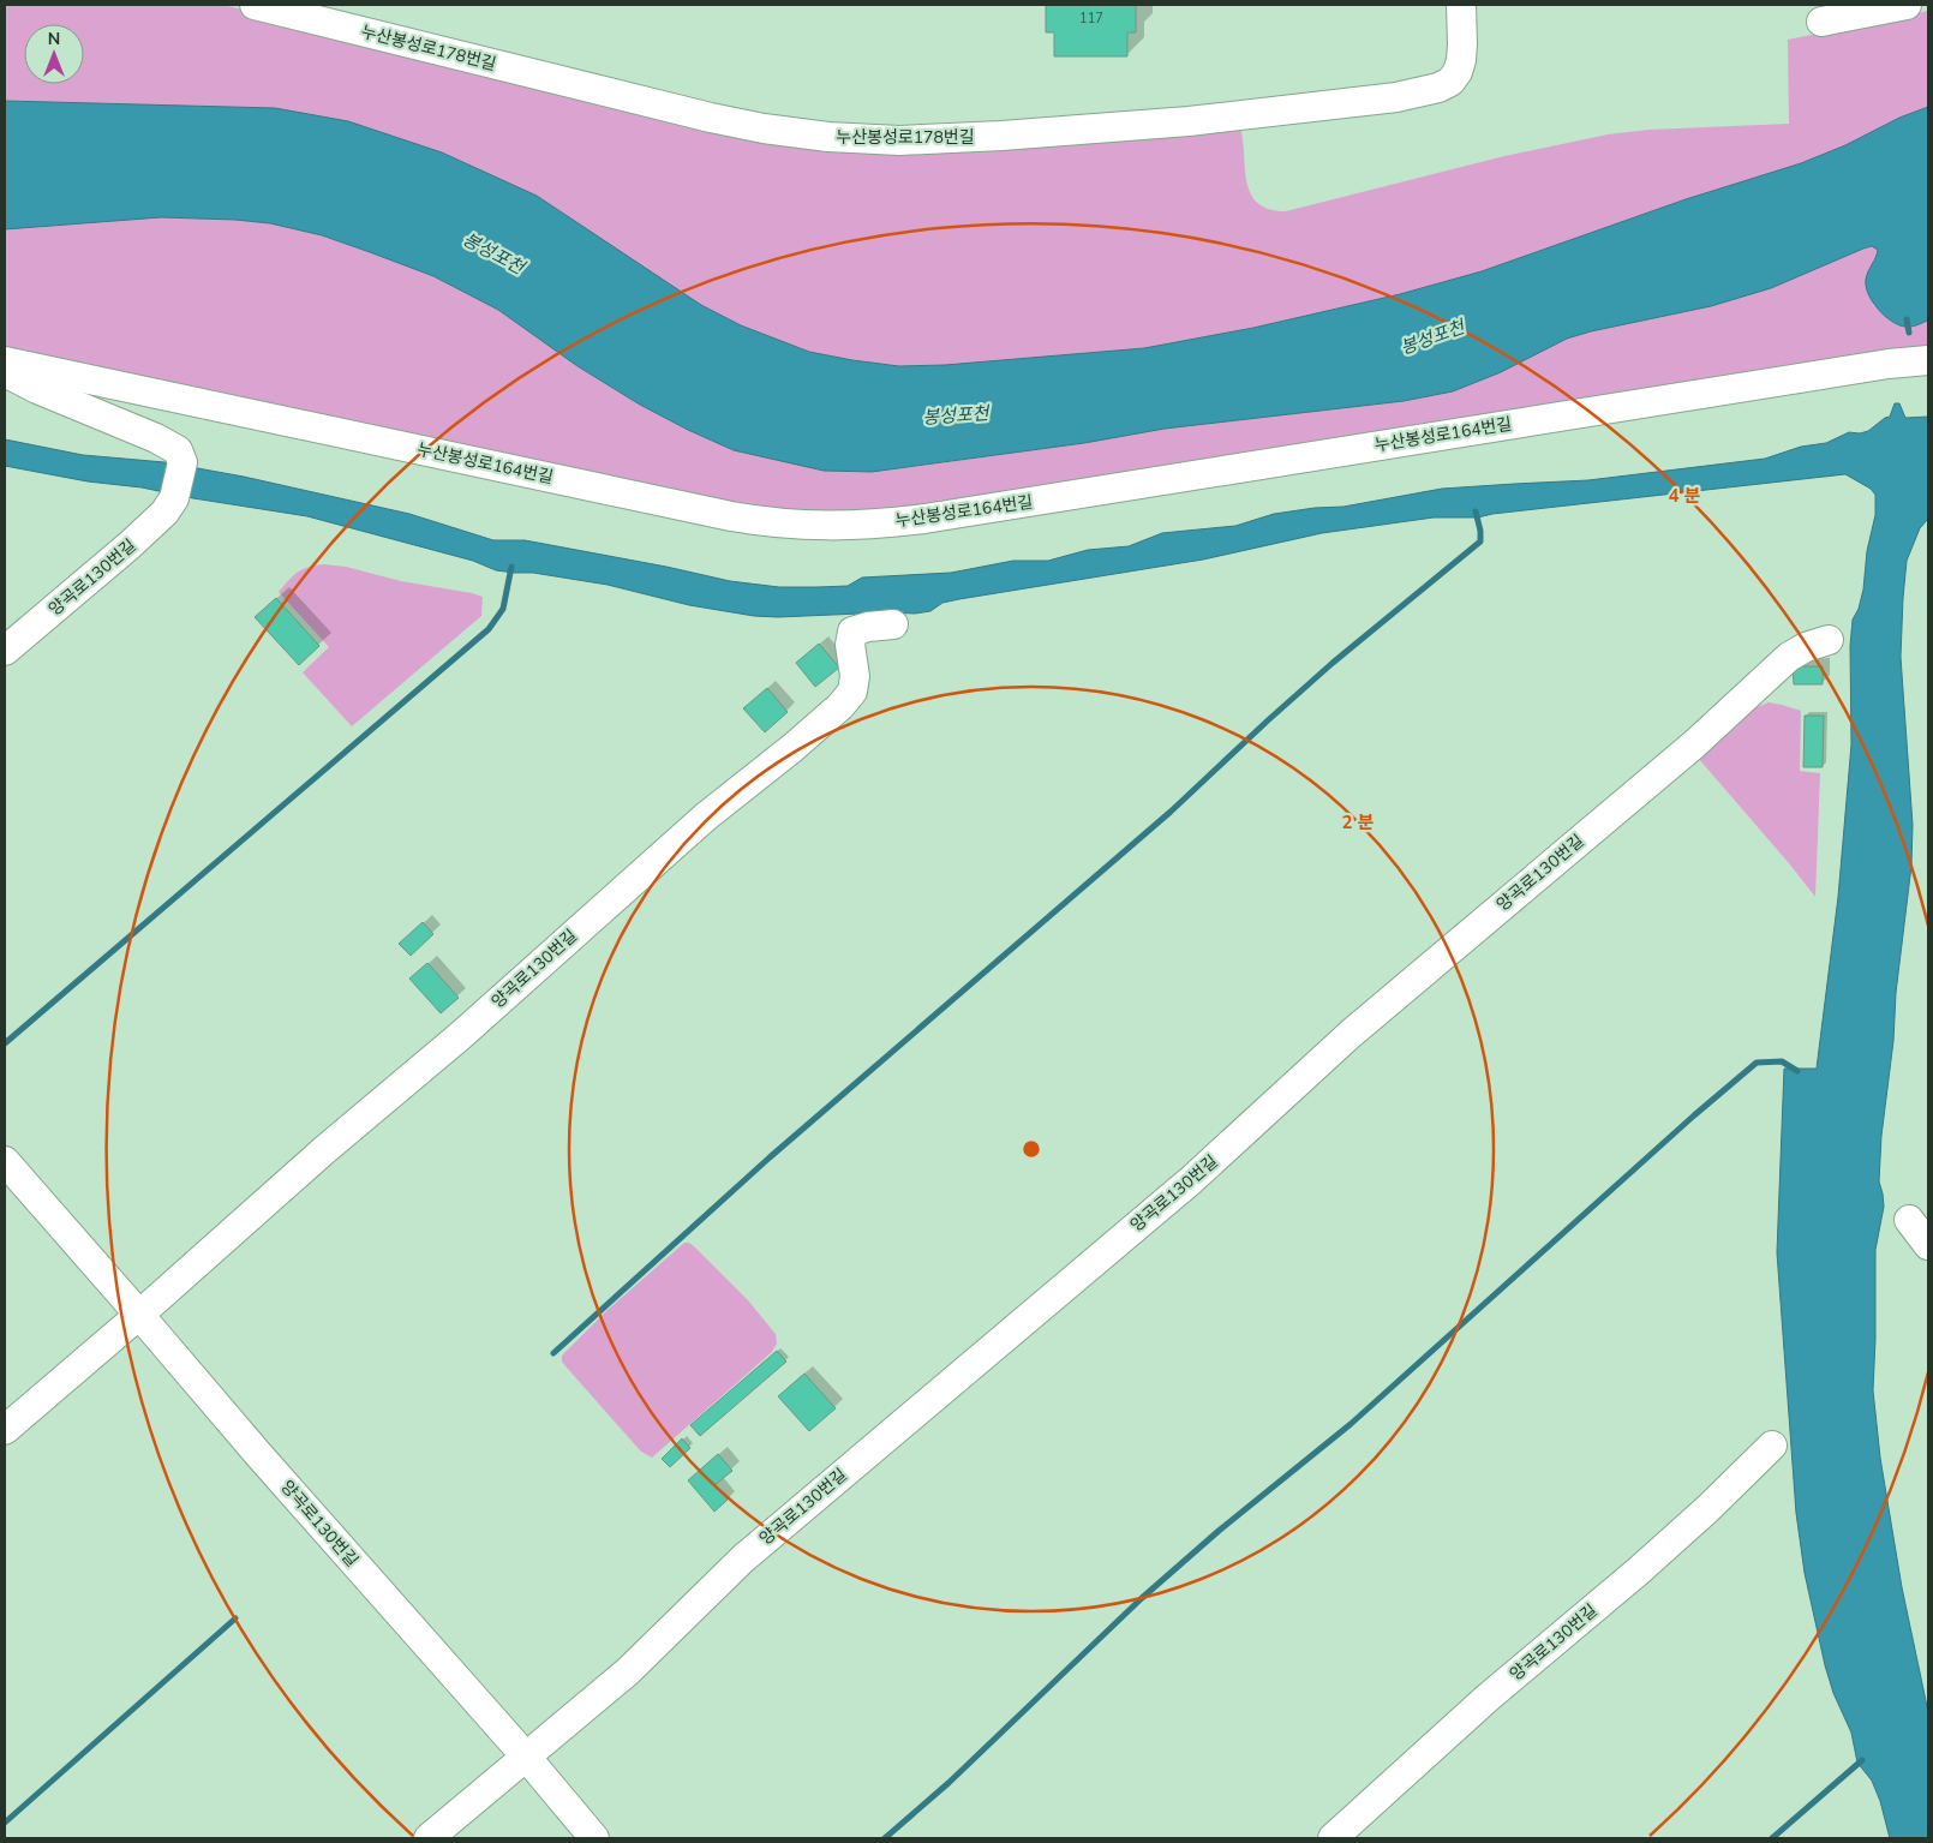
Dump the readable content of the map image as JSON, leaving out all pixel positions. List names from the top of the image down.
{
  "streets": {
    "lane": ["누산봉성로178번길", "누산봉성로164번길", "양곡로130번길"]
  },
  "water": ["봉성포천"],
  "house_numbers": ["117"],
  "north": "top",
  "rings": ["4 분", "2 분"]
}
